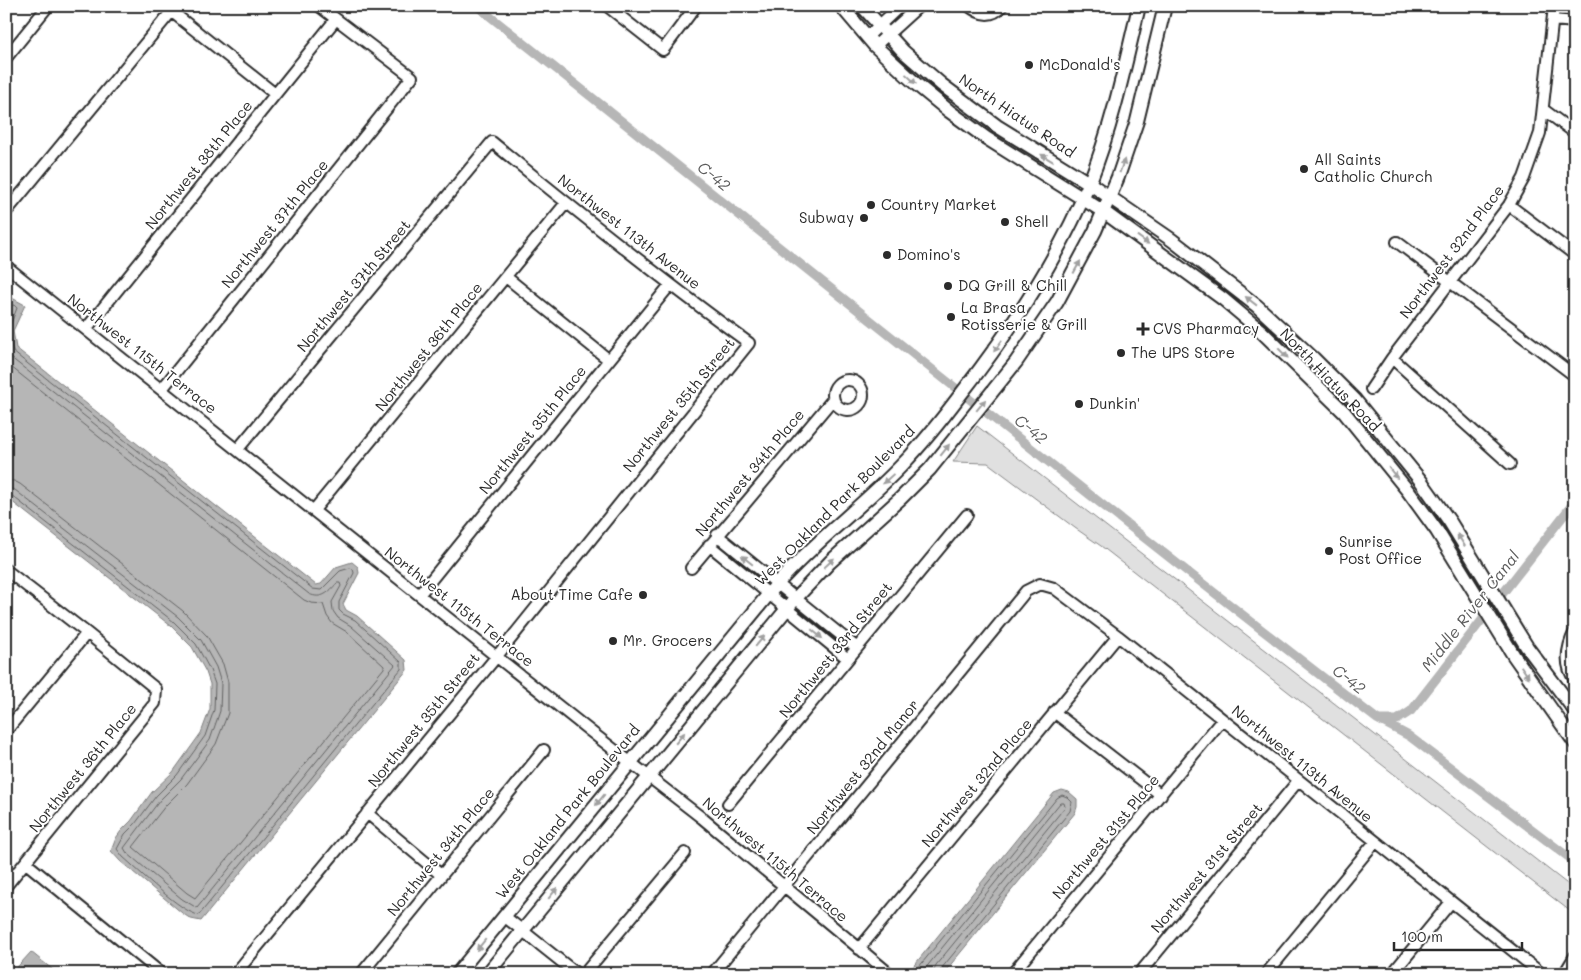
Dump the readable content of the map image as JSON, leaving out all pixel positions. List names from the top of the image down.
{
  "streets": {
    "main road": ["North Hiatus Road", "West Oakland Park Boulevard"],
    "street": [
      "Northwest 38th Place",
      "Northwest 37th Place",
      "Northwest 113th Avenue",
      "Northwest 32nd Place",
      "Northwest 37th Street",
      "Northwest 36th Place",
      "Northwest 115th Terrace",
      "Northwest 35th Street",
      "Northwest 35th Place",
      "Northwest 34th Place",
      "Northwest 33rd Street",
      "Northwest 32nd Manor",
      "Northwest 31st Place",
      "Northwest 31st Street"
    ]
  },
  "crossings": [
    ["North Hiatus Road", "West Oakland Park Boulevard"],
    ["Northwest 38th Place", "Northwest 37th Place"],
    ["Northwest 38th Place", "Northwest 115th Terrace"],
    ["Northwest 37th Place", "Northwest 115th Terrace"],
    ["Northwest 113th Avenue", "Northwest 32nd Place"],
    ["Northwest 113th Avenue", "Northwest 37th Street"],
    ["Northwest 113th Avenue", "Northwest 36th Place"],
    ["Northwest 113th Avenue", "Northwest 35th Street"],
    ["Northwest 113th Avenue", "Northwest 35th Place"],
    ["Northwest 113th Avenue", "Northwest 32nd Manor"],
    ["Northwest 113th Avenue", "Northwest 31st Place"],
    ["Northwest 113th Avenue", "Northwest 31st Street"],
    ["Northwest 32nd Place", "Northwest 115th Terrace"],
    ["Northwest 37th Street", "Northwest 115th Terrace"],
    ["Northwest 36th Place", "Northwest 115th Terrace"],
    ["Northwest 115th Terrace", "Northwest 35th Street"],
    ["Northwest 115th Terrace", "Northwest 35th Place"],
    ["Northwest 115th Terrace", "West Oakland Park Boulevard"],
    ["Northwest 115th Terrace", "Northwest 32nd Manor"]
  ],
  "water": ["C-42", "Middle River Canal"],
  "places": {
    "other": [
      "McDonald's",
      "All Saints Catholic Church",
      "Country Market",
      "Subway",
      "Shell",
      "Domino's",
      "DQ Grill & Chill",
      "La Brasa Rotisserie & Grill",
      "The UPS Store",
      "Dunkin'",
      "Sunrise Post Office",
      "About Time Cafe",
      "Mr. Grocers"
    ],
    "health": ["CVS Pharmacy"]
  },
  "scale_bar": "100 m"
}
